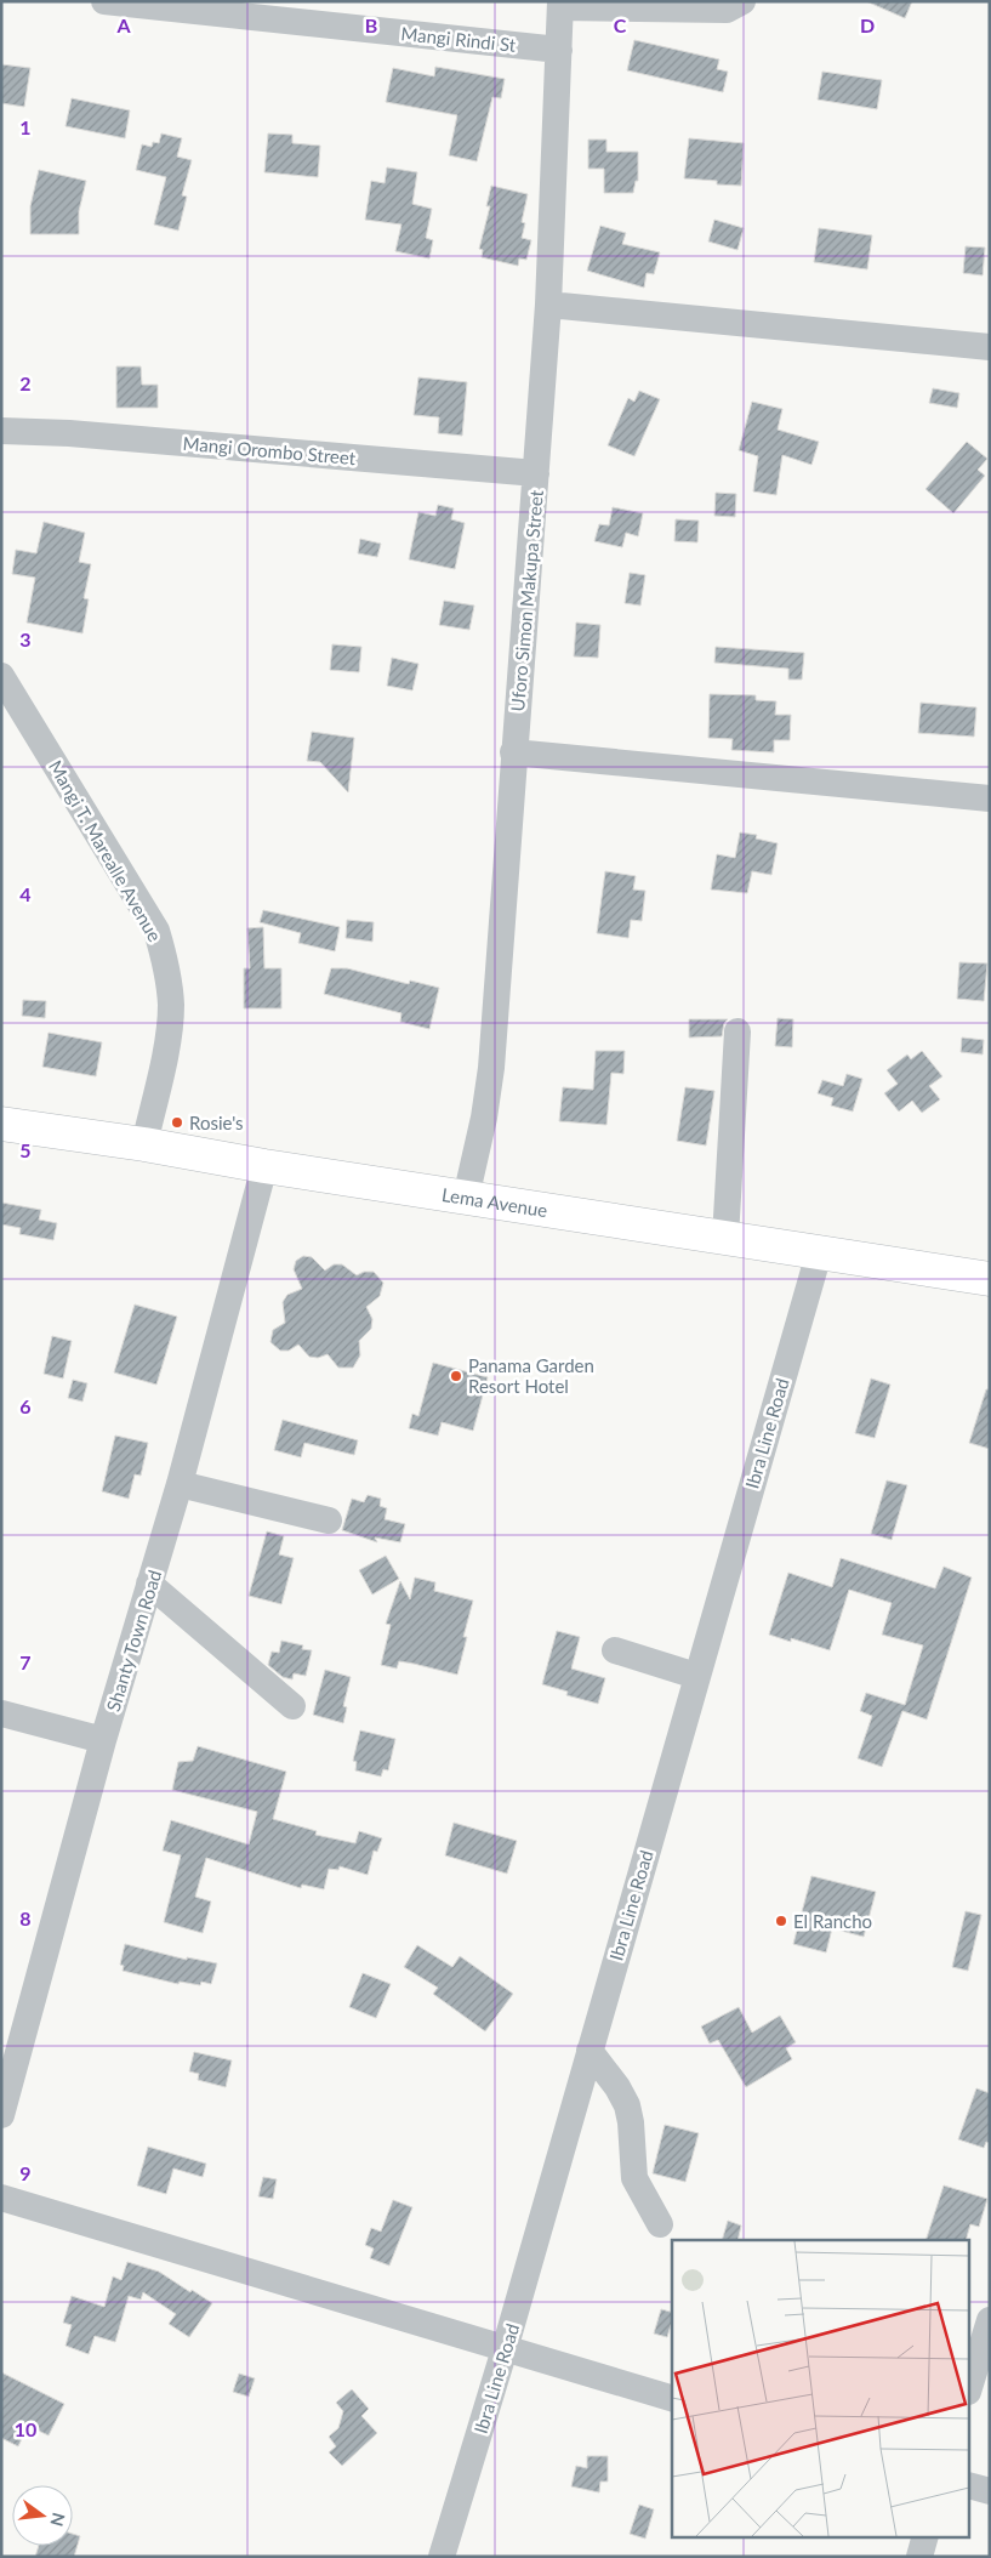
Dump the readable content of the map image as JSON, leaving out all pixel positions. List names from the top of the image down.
{
  "streets": {
    "main road": ["Lema Avenue"],
    "street": [
      "Mangi Rindi St",
      "Mangi Orombo Street",
      "Uforo Simon Makupa Street",
      "Mangi T. Marealle Avenue",
      "Ibra Line Road",
      "Shanty Town Road"
    ]
  },
  "crossings": [
    ["Mangi Rindi St", "Uforo Simon Makupa Street"],
    ["Mangi Orombo Street", "Uforo Simon Makupa Street"],
    ["Uforo Simon Makupa Street", "Lema Avenue"],
    ["Mangi T. Marealle Avenue", "Lema Avenue"],
    ["Lema Avenue", "Ibra Line Road"],
    ["Lema Avenue", "Shanty Town Road"]
  ],
  "places": ["Rosie's", "Panama Garden Resort Hotel", "El Rancho"],
  "north": "right",
  "grid": {
    "columns": [
      "A",
      "B",
      "C",
      "D"
    ],
    "rows": [
      "1",
      "2",
      "3",
      "4",
      "5",
      "6",
      "7",
      "8",
      "9",
      "10"
    ]
  }
}
